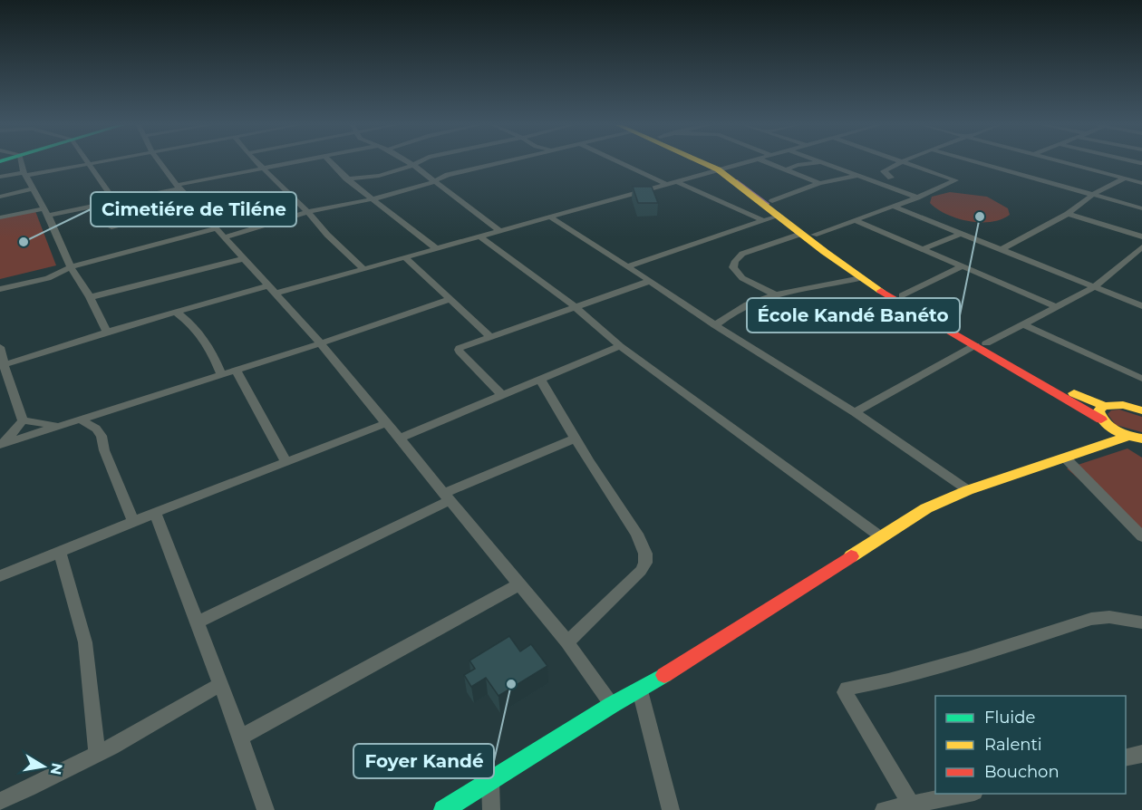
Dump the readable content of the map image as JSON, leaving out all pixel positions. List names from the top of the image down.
{
  "places": ["École Kandé Banéto", "Cimetiére de Tiléne", "Foyer Kandé"],
  "legend": ["Fluide", "Ralenti", "Bouchon"],
  "north": "right"
}
